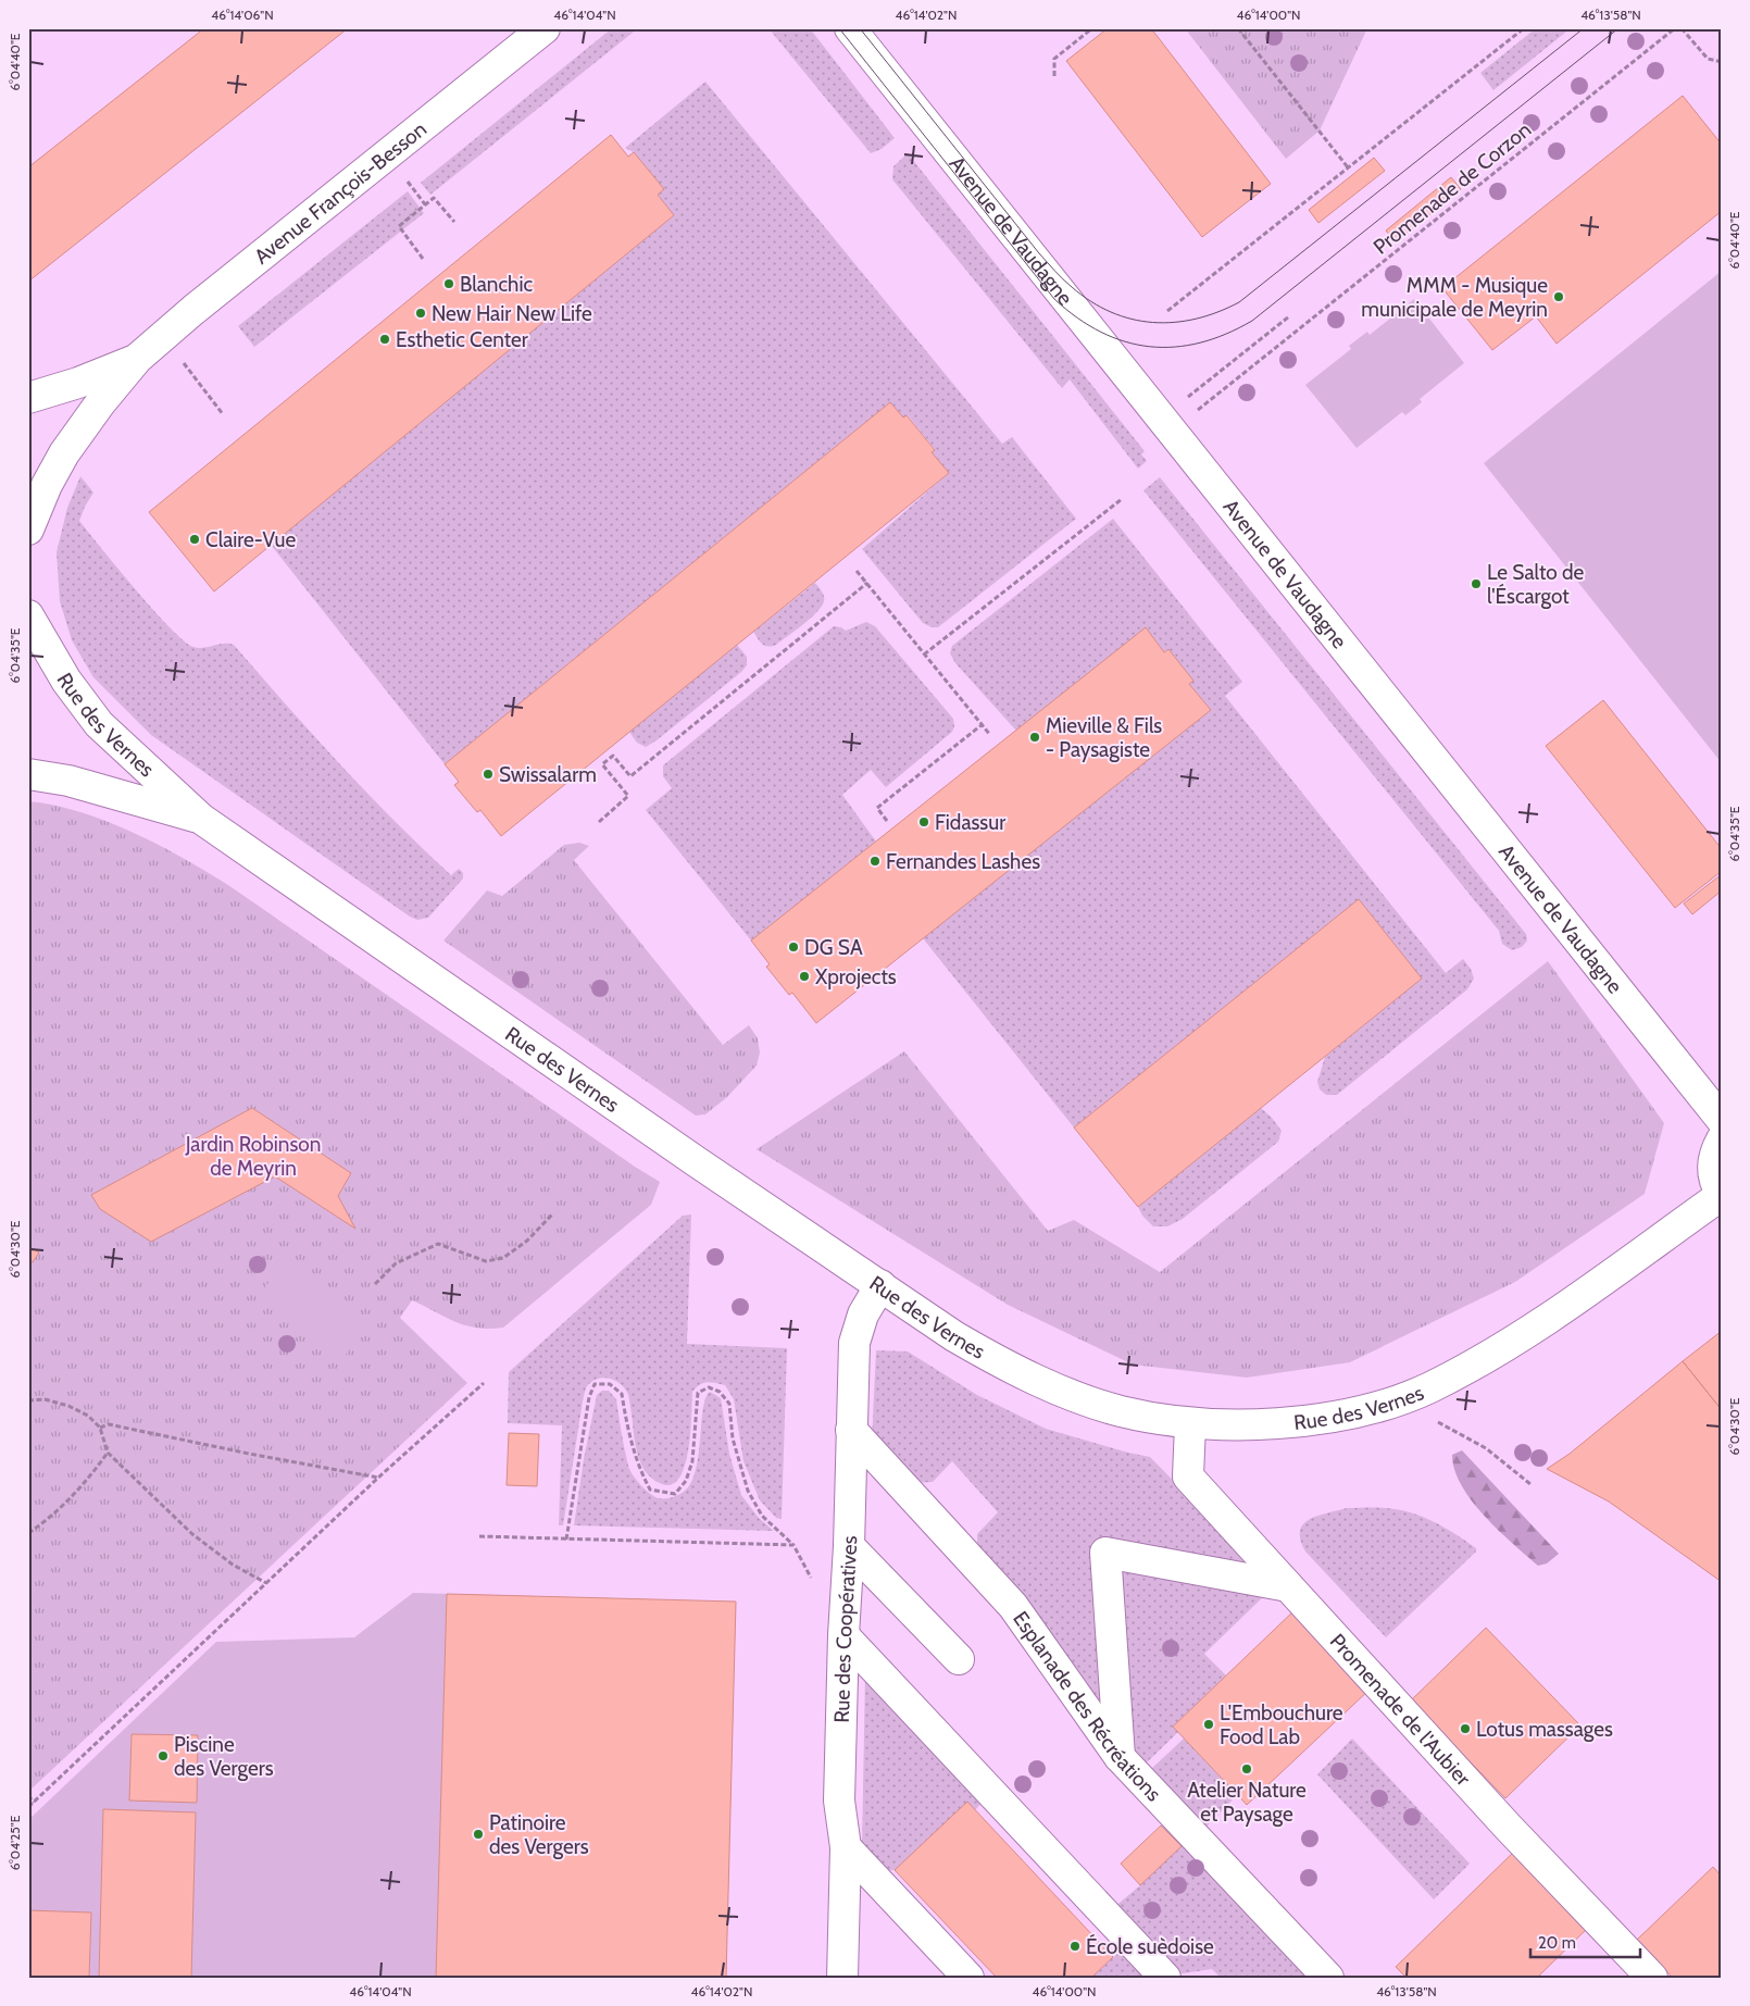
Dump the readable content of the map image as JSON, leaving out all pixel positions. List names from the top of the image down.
{
  "streets": {
    "street": [
      "Avenue François-Besson",
      "Avenue de Vaudagne",
      "Rue des Vernes",
      "Rue des Coopératives",
      "Esplanade des Récréations",
      "Promenade de l'Aubier"
    ],
    "path": ["Promenade de Corzon"]
  },
  "crossings": [
    ["Promenade de Corzon", "Avenue de Vaudagne"],
    ["Rue des Vernes", "Rue des Coopératives"],
    ["Rue des Vernes", "Promenade de l'Aubier"],
    ["Rue des Coopératives", "Esplanade des Récréations"]
  ],
  "parks": ["Jardin Robinson de Meyrin"],
  "places": [
    "Blanchic",
    "MMM - Musique municipale de Meyrin",
    "New Hair New Life",
    "Esthetic Center",
    "Claire-Vue",
    "Le Salto de l'Éscargot",
    "Mieville & Fils - Paysagiste",
    "Swissalarm",
    "Fidassur",
    "Fernandes Lashes",
    "DG SA",
    "Xprojects",
    "L'Embouchure Food Lab",
    "Lotus massages",
    "Piscine des Vergers",
    "Atelier Nature et Paysage",
    "Patinoire des Vergers",
    "École suèdoise"
  ],
  "scale_bar": "20 m",
  "coordinates": [
    "46°14'06\"N",
    "46°14'04\"N",
    "46°14'02\"N",
    "46°14'00\"N",
    "46°13'58\"N",
    "6°04'40\"E",
    "6°04'35\"E",
    "6°04'30\"E",
    "6°04'25\"E"
  ]
}
